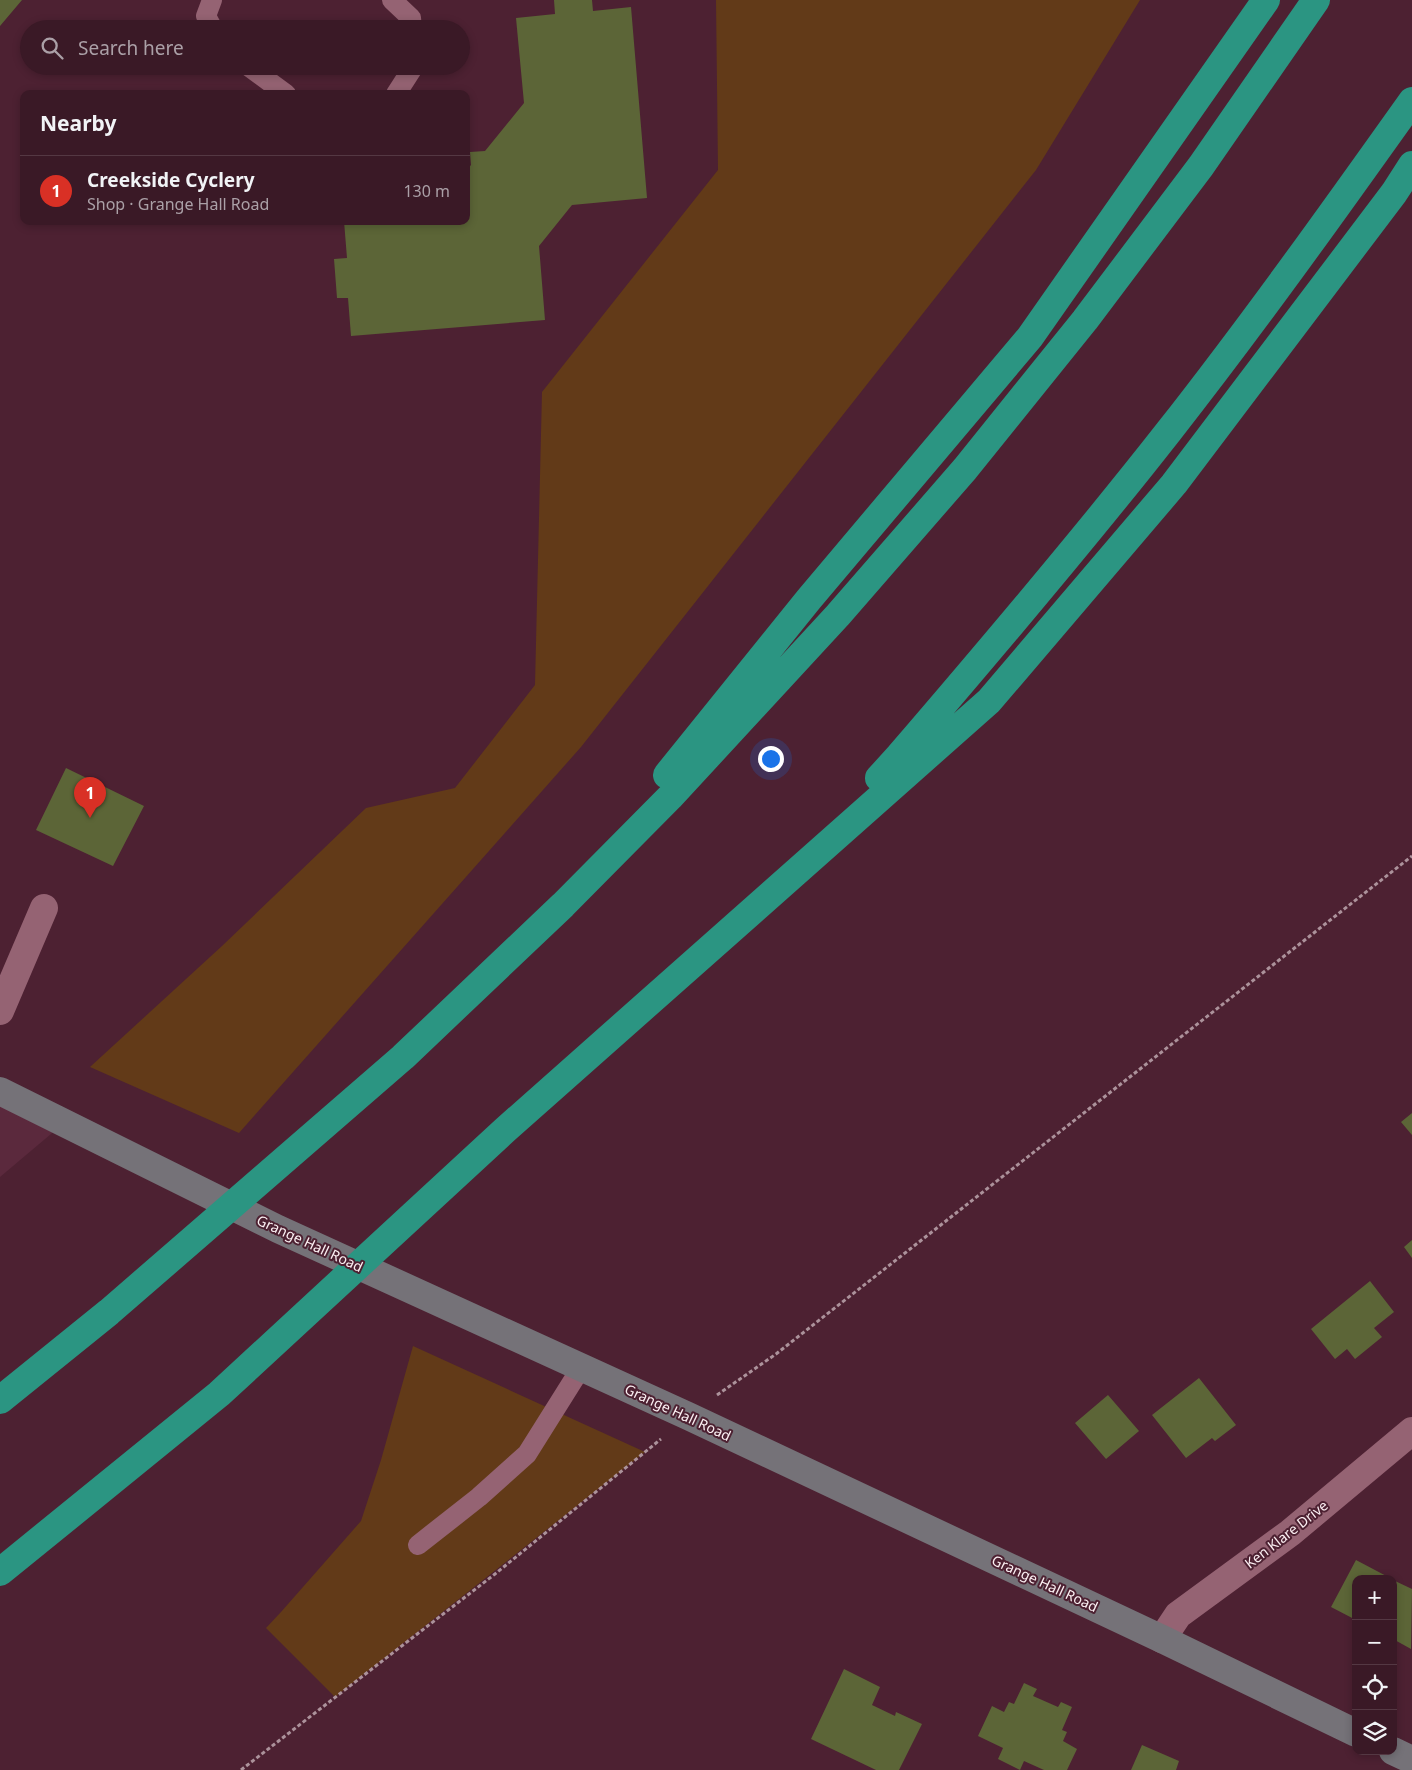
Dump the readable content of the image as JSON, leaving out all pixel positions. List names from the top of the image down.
{
  "streets": {
    "main road": ["Grange Hall Road"],
    "street": ["Ken Klare Drive"]
  },
  "crossings": [
    ["Grange Hall Road", "Ken Klare Drive"]
  ],
  "page": {
    "search": "Search here",
    "heading": "Nearby",
    "list": [
      {
        "mark": "1",
        "name": "Creekside Cyclery",
        "note": "Shop · Grange Hall Road",
        "value": "130 m"
      }
    ],
    "pins": "1",
    "map_buttons": ["+", "−"]
  }
}
